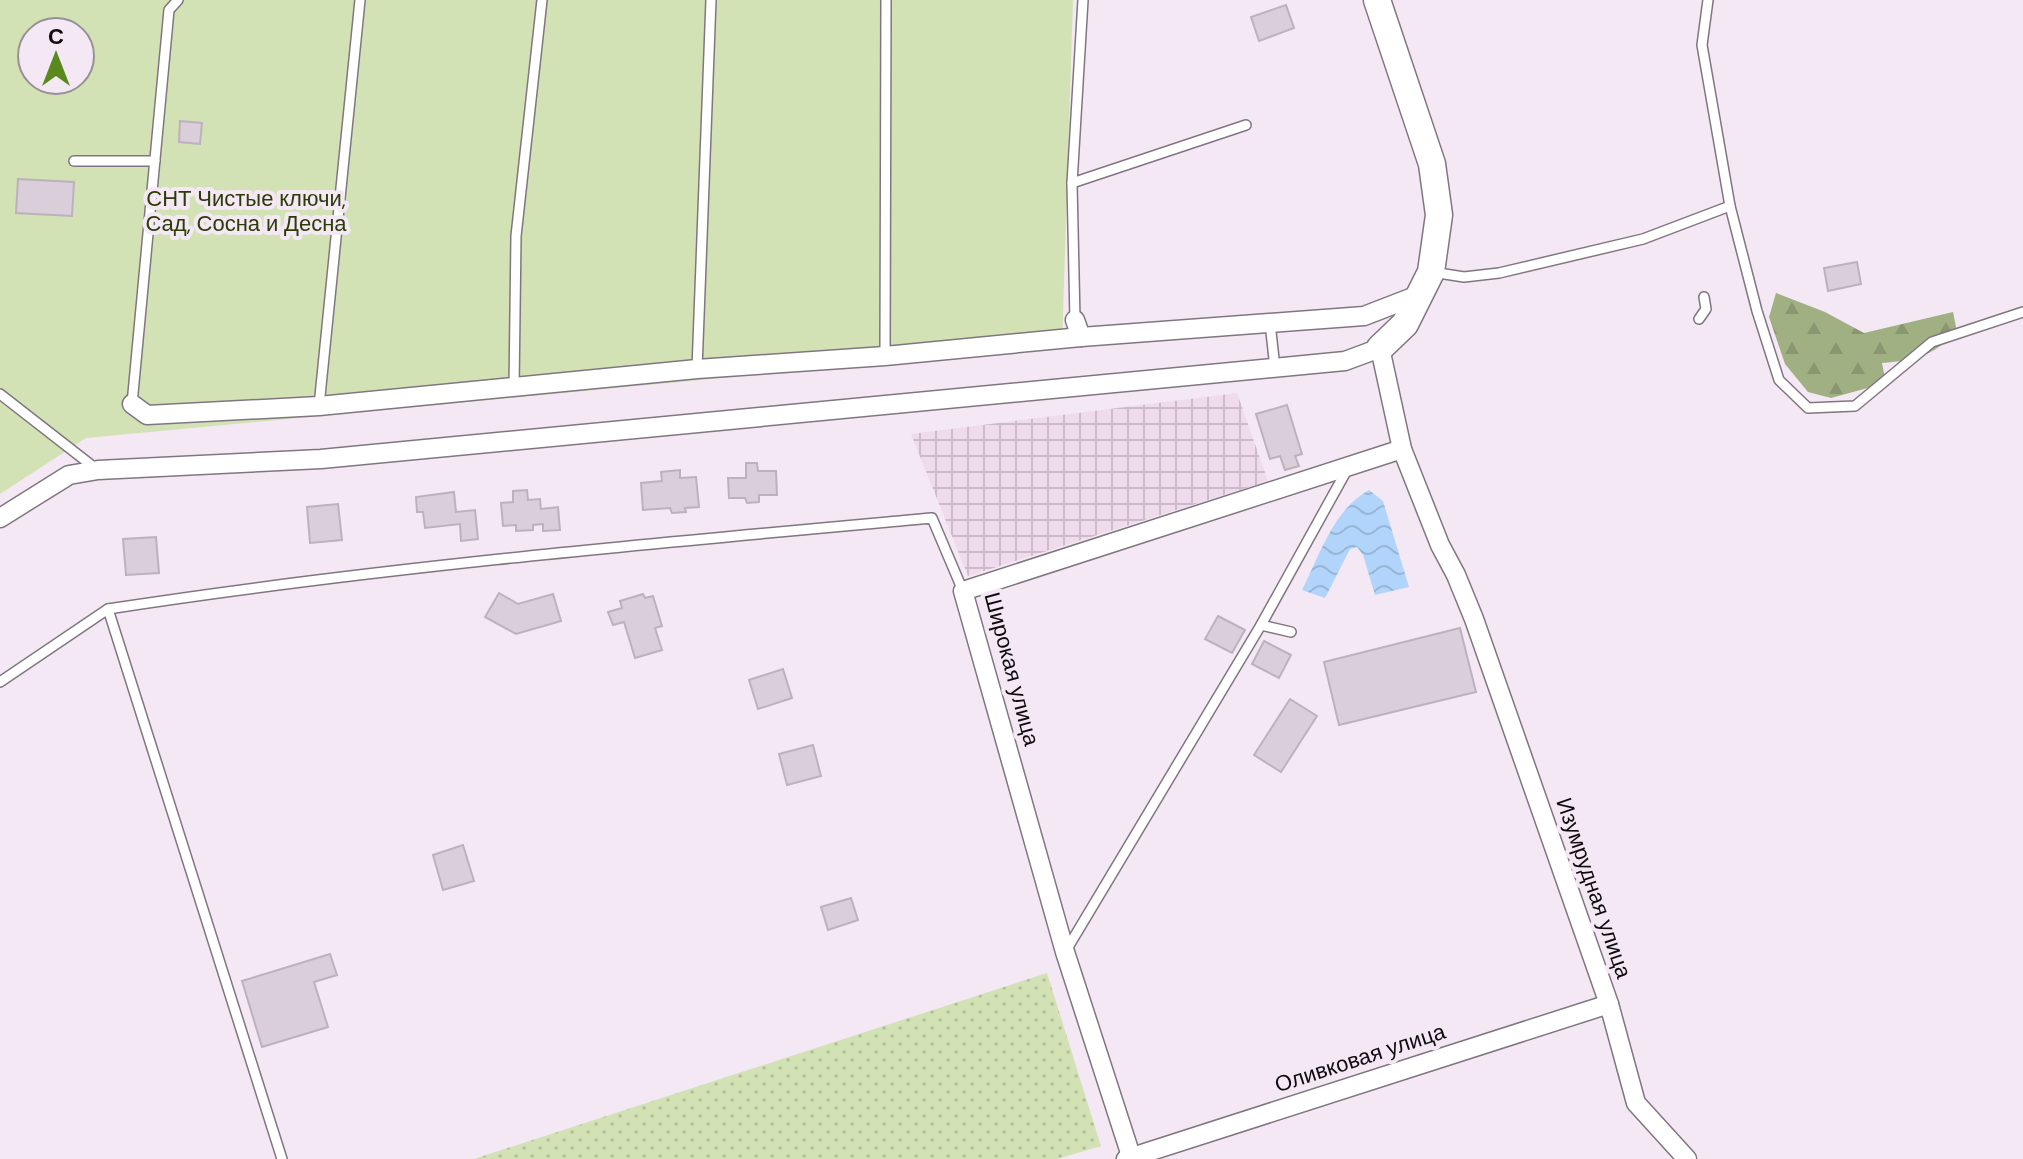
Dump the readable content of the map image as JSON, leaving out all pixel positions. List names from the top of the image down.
{
  "streets": {
    "street": ["Широкая улица", "Изумрудная улица", "Оливковая улица"]
  },
  "crossings": [
    ["Широкая улица", "Изумрудная улица"],
    ["Широкая улица", "Оливковая улица"],
    ["Изумрудная улица", "Оливковая улица"]
  ],
  "parks": ["СНТ Чистые ключи, Сад, Сосна и Десна"],
  "north": "top"
}
